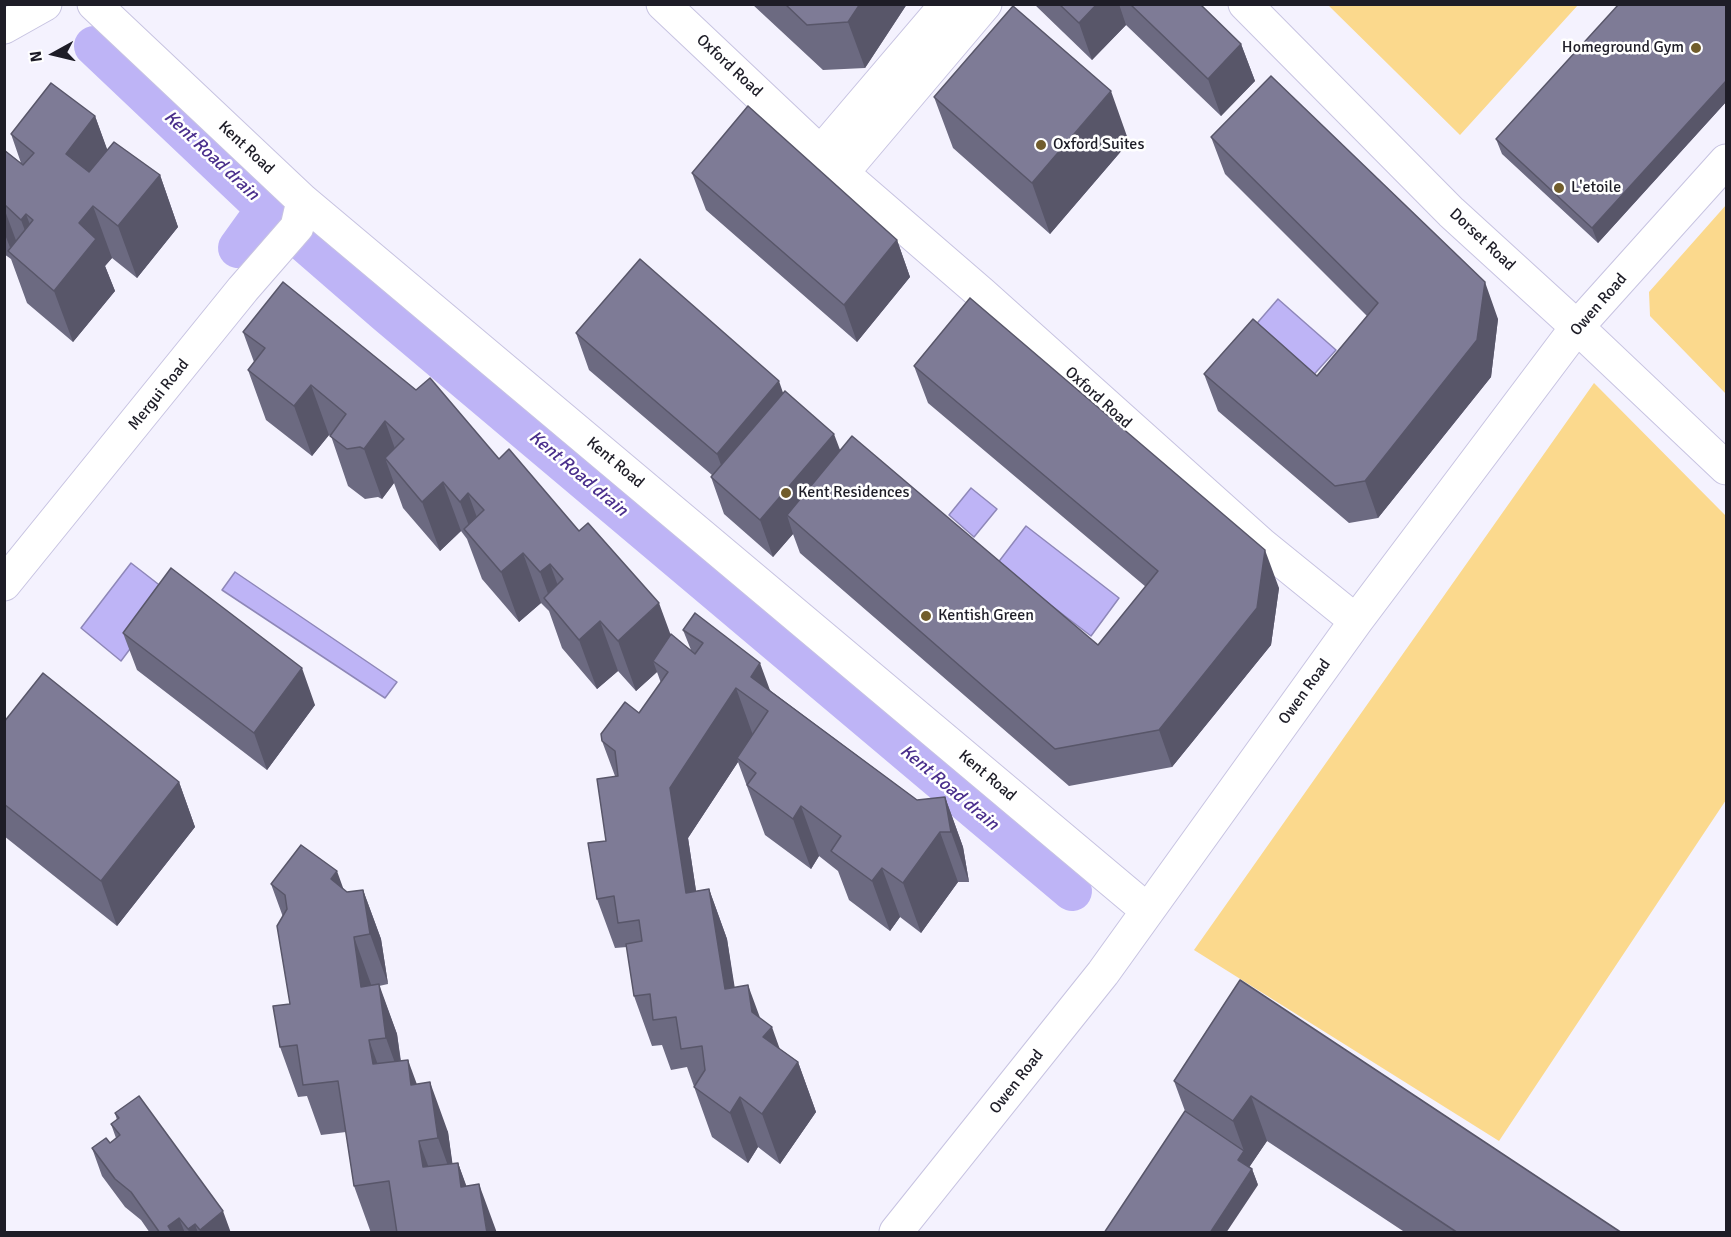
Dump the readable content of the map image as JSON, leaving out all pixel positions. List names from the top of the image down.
{
  "streets": {
    "street": [
      "Oxford Road",
      "Kent Road",
      "Dorset Road",
      "Owen Road",
      "Mergui Road"
    ]
  },
  "crossings": [
    ["Oxford Road", "Owen Road"],
    ["Kent Road", "Owen Road"],
    ["Kent Road", "Mergui Road"],
    ["Dorset Road", "Owen Road"]
  ],
  "water": ["Kent Road drain"],
  "places": [
    "Homeground Gym",
    "Oxford Suites",
    "L'etoile",
    "Kent Residences",
    "Kentish Green"
  ],
  "north": "left"
}
